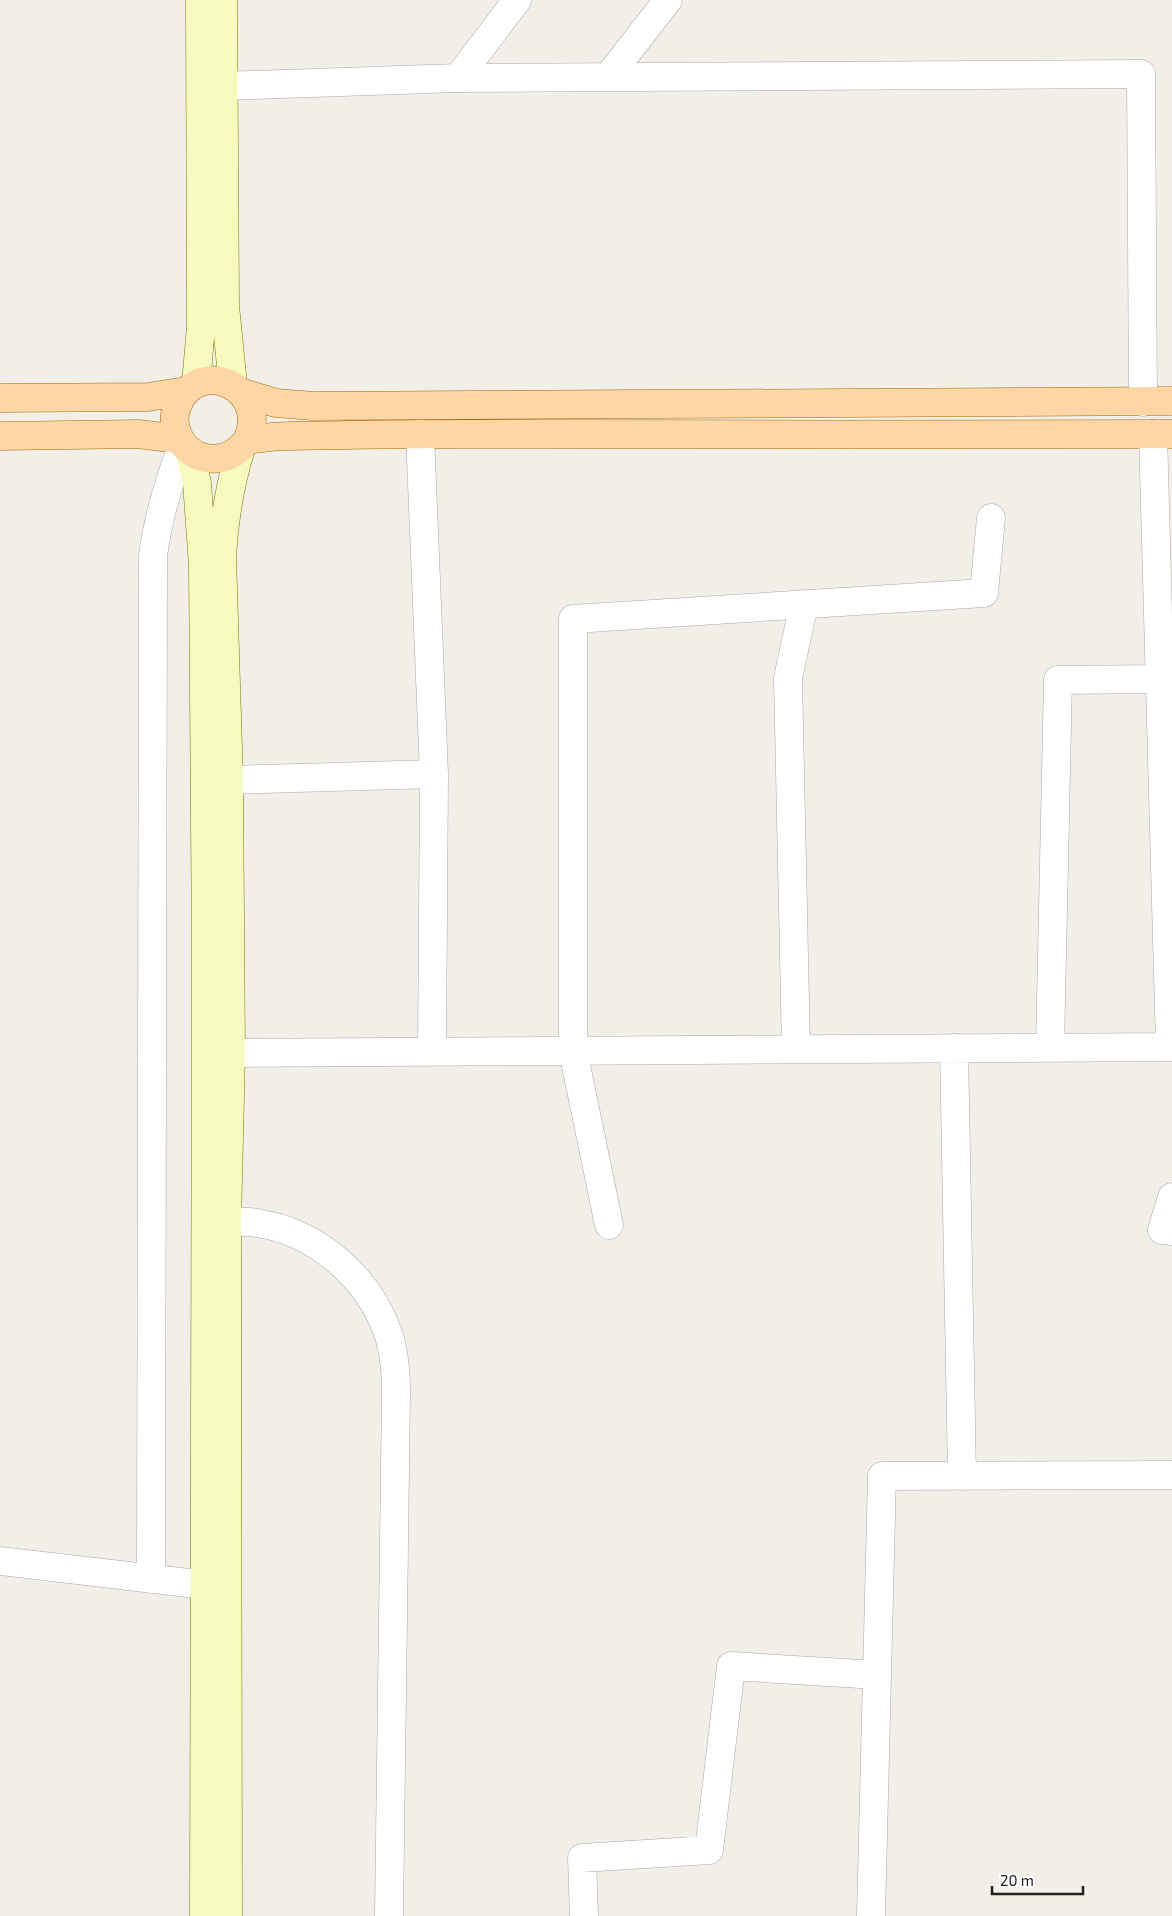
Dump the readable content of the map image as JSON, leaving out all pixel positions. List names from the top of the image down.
{
  "scale_bar": "20 m"
}
